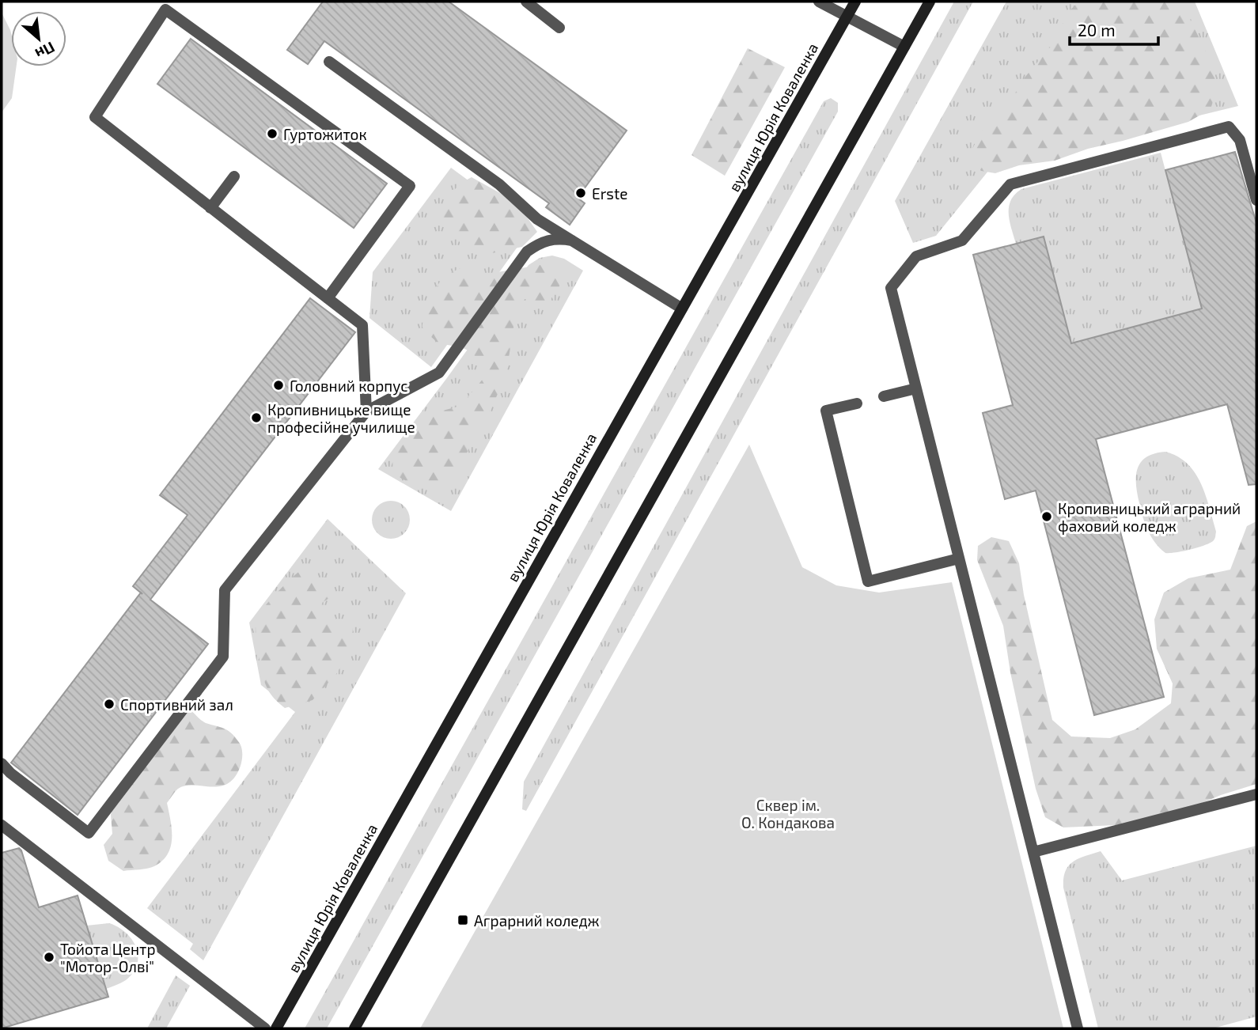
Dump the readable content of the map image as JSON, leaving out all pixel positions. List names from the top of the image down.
{
  "streets": {
    "main road": ["вулиця Юрія Коваленка"]
  },
  "parks": ["Сквер ім. О. Кондакова"],
  "places": {
    "other": [
      "Гуртожиток",
      "Erste",
      "Головний корпус",
      "Кропивницьке вище професійне училище",
      "Кропивницький аграрний фаховий коледж",
      "Спортивний зал",
      "Тойота Центр \"Мотор-Олві\""
    ],
    "transit": ["Аграрний коледж"]
  },
  "scale_bar": "20 m",
  "north": "bottom right"
}
